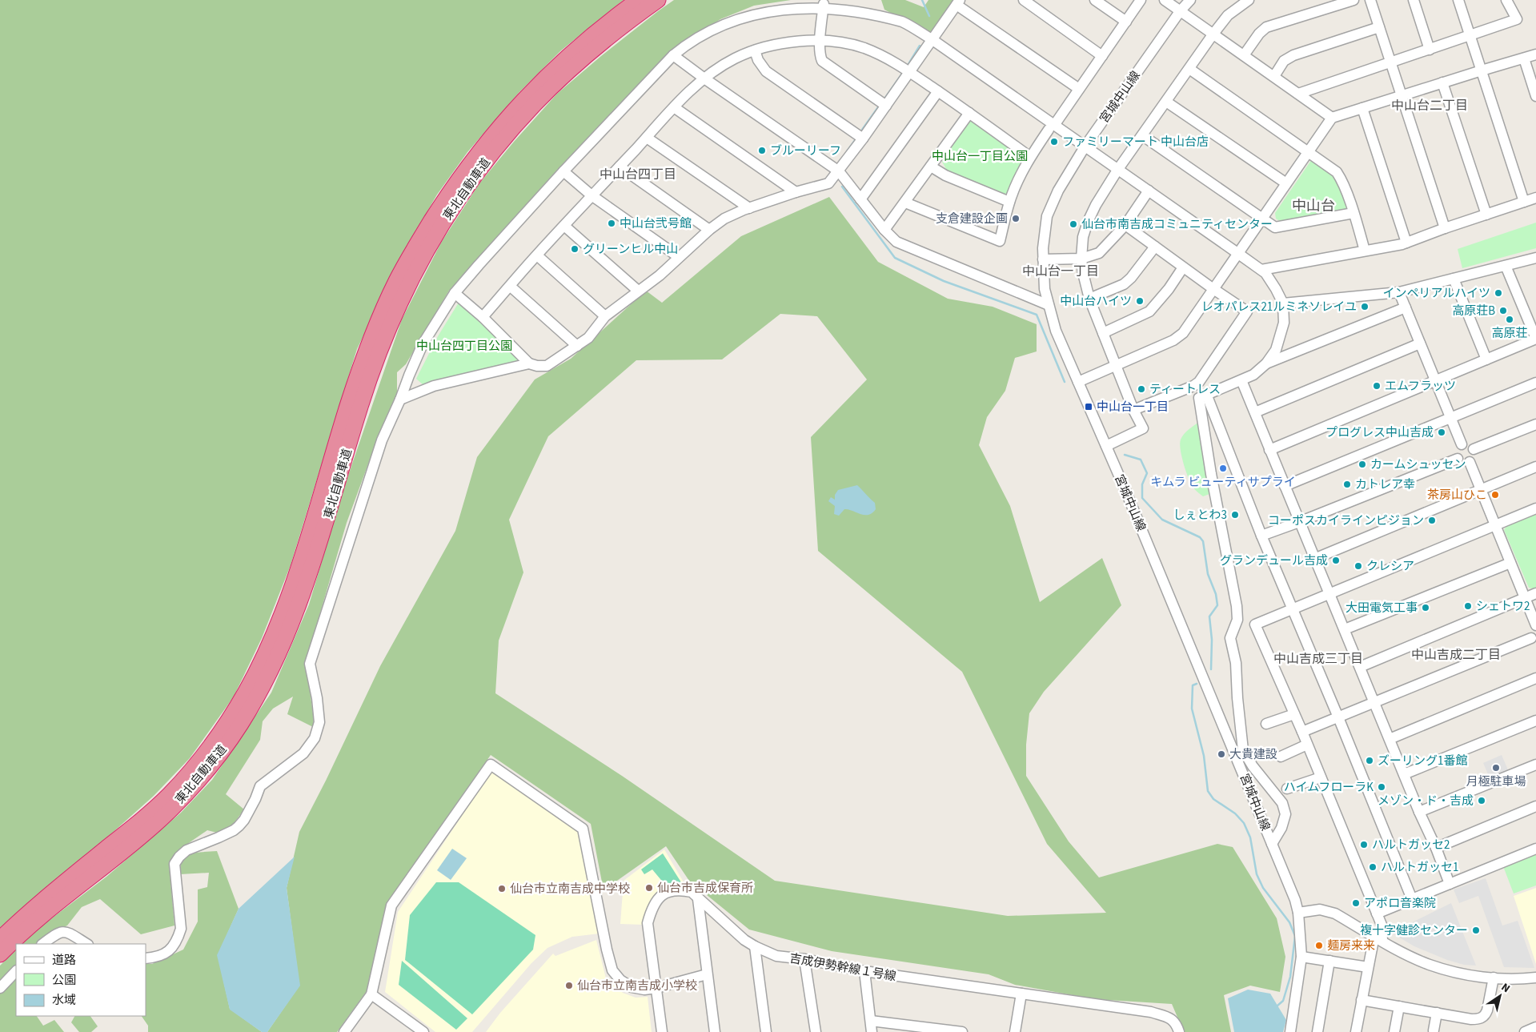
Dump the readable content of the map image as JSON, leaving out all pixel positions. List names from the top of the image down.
{
  "streets": {
    "highway": ["東北自動車道"],
    "street": ["宮城中山線", "吉成伊勢幹線１号線"]
  },
  "districts": [
    "中山台二丁目",
    "中山台四丁目",
    "中山台",
    "中山台一丁目",
    "中山吉成二丁目",
    "中山吉成三丁目"
  ],
  "parks": ["中山台一丁目公園", "中山台四丁目公園"],
  "places": {
    "other": [
      "ファミリーマート 中山台店",
      "ブルーリーフ",
      "支倉建設企画",
      "中山台弐号館",
      "仙台市南吉成コミュニティセンター",
      "グリーンヒル中山",
      "インペリアルハイツ",
      "中山台ハイツ",
      "レオパレス21ルミネソレイユ",
      "高原荘B",
      "高原荘",
      "エムフラッツ",
      "ティートレス",
      "プログレス中山吉成",
      "カームシュッセン",
      "キムラ ビューティサプライ",
      "カトレア幸",
      "茶房山ひこ",
      "しぇとわ3",
      "コーポスカイラインピジョン",
      "グランデュール吉成",
      "クレシア",
      "シェトワ2",
      "大田電気工事",
      "大貴建設",
      "ズーリング1番館",
      "月極駐車場",
      "ハイムフローラK",
      "メゾン・ド・吉成",
      "ハルトガッセ2",
      "ハルトガッセ1",
      "仙台市吉成保育所",
      "仙台市立南吉成中学校",
      "アポロ音楽院",
      "複十字健診センター",
      "麺房来来",
      "仙台市立南吉成小学校"
    ],
    "transit": ["中山台一丁目"]
  },
  "legend": ["道路", "公園", "水域"],
  "north": "top right"
}
